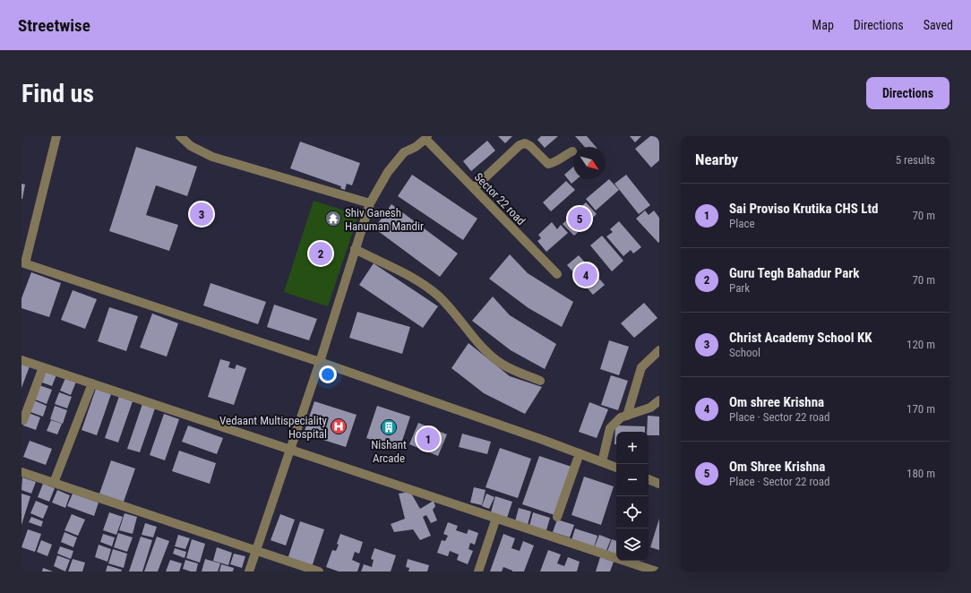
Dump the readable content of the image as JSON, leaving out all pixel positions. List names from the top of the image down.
{
  "streets": {
    "street": ["Sector 22 road"]
  },
  "places": {
    "temple": ["Shiv Ganesh Hanuman Mandir"],
    "hospital": ["Vedaant Multispeciality Hospital"],
    "building": ["Nishant Arcade"]
  },
  "north": "bottom right",
  "page": {
    "header": "Streetwise",
    "nav": ["Map", "Directions", "Saved"],
    "buttons": "Directions",
    "title": "Find us",
    "heading": ["Nearby", "5 results"],
    "list": [
      {
        "mark": "1",
        "name": "Sai Proviso Krutika CHS Ltd",
        "note": "Place",
        "value": "70 m"
      },
      {
        "mark": "2",
        "name": "Guru Tegh Bahadur Park",
        "note": "Park",
        "value": "70 m"
      },
      {
        "mark": "3",
        "name": "Christ Academy School KK",
        "note": "School",
        "value": "120 m"
      },
      {
        "mark": "4",
        "name": "Om shree Krishna",
        "note": "Place · Sector 22 road",
        "value": "170 m"
      },
      {
        "mark": "5",
        "name": "Om Shree Krishna",
        "note": "Place · Sector 22 road",
        "value": "180 m"
      }
    ],
    "pins": [
      "3",
      "5",
      "2",
      "4",
      "1"
    ],
    "map_buttons": ["+", "−"]
  }
}
